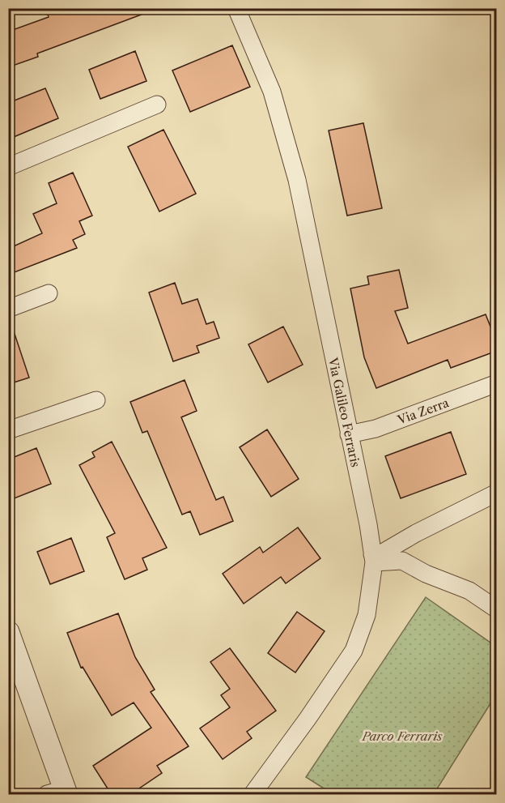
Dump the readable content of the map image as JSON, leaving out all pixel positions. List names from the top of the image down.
{
  "streets": {
    "street": ["Via Zerra", "Via Galileo Ferraris"]
  },
  "crossings": [
    ["Via Zerra", "Via Galileo Ferraris"]
  ],
  "parks": ["Parco Ferraris"]
}
